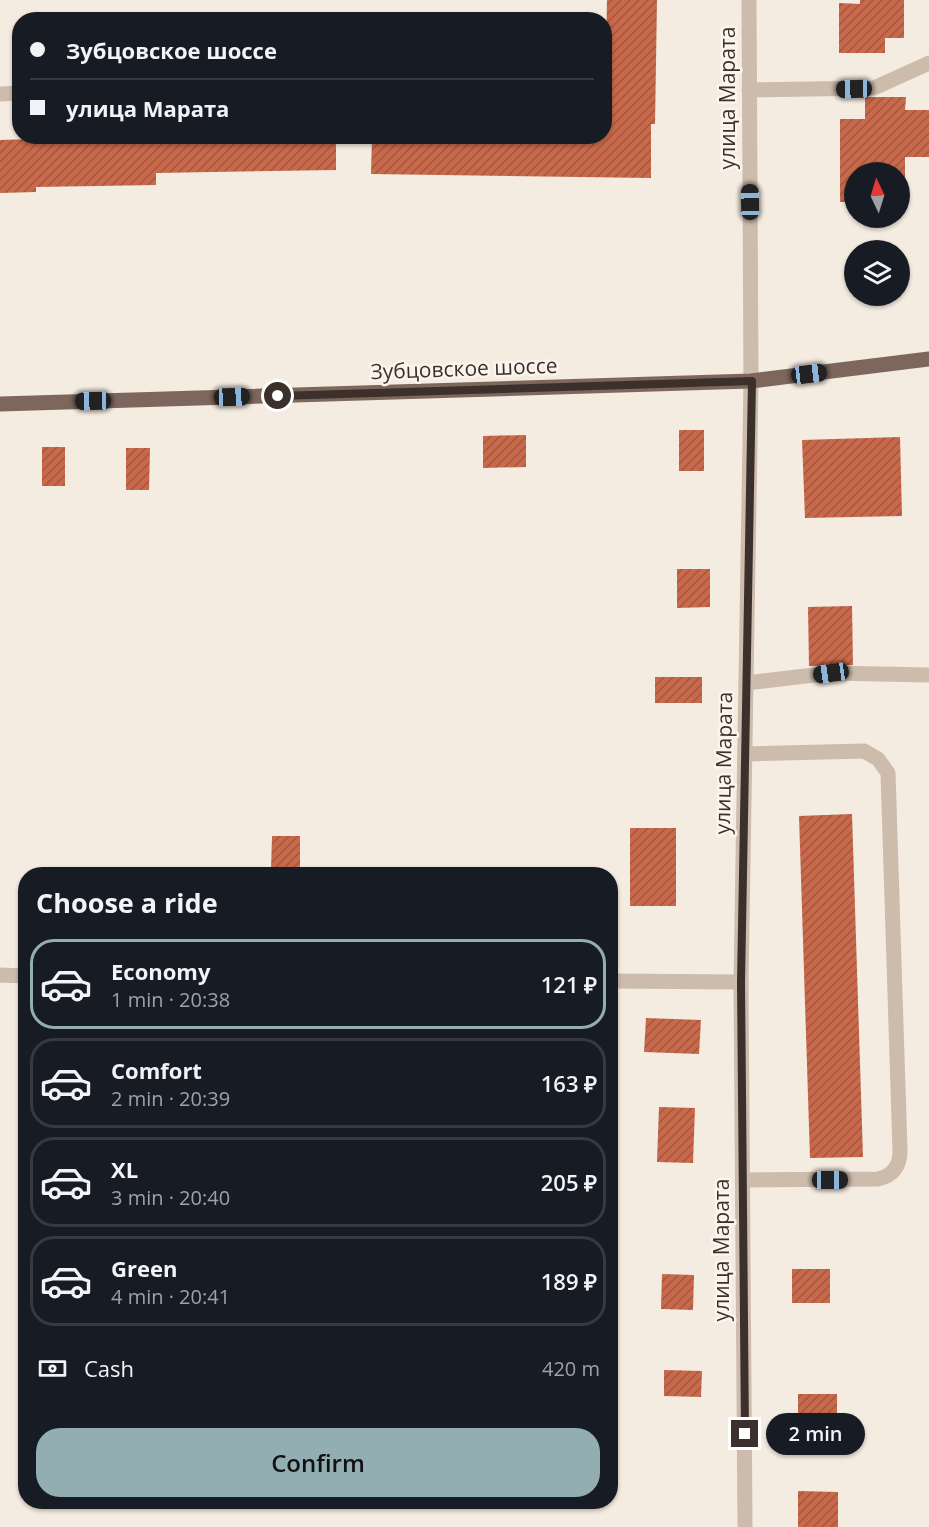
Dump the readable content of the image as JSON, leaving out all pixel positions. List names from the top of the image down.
{
  "streets": {
    "main road": ["Зубцовское шоссе"],
    "street": ["улица Марата"]
  },
  "crossings": [
    ["улица Марата", "Зубцовское шоссе"]
  ],
  "north": "top",
  "page": {
    "banner": ["Зубцовское шоссе", "улица Марата"],
    "heading": "Choose a ride",
    "list": [
      {
        "name": "Economy",
        "note": "1 min · 20:38",
        "value": "121 ₽"
      },
      {
        "name": "Comfort",
        "note": "2 min · 20:39",
        "value": "163 ₽"
      },
      {
        "name": "XL",
        "note": "3 min · 20:40",
        "value": "205 ₽"
      },
      {
        "name": "Green",
        "note": "4 min · 20:41",
        "value": "189 ₽"
      }
    ],
    "pay": ["Cash", "420 m"],
    "bubble": "2 min",
    "buttons": "Confirm"
  }
}
